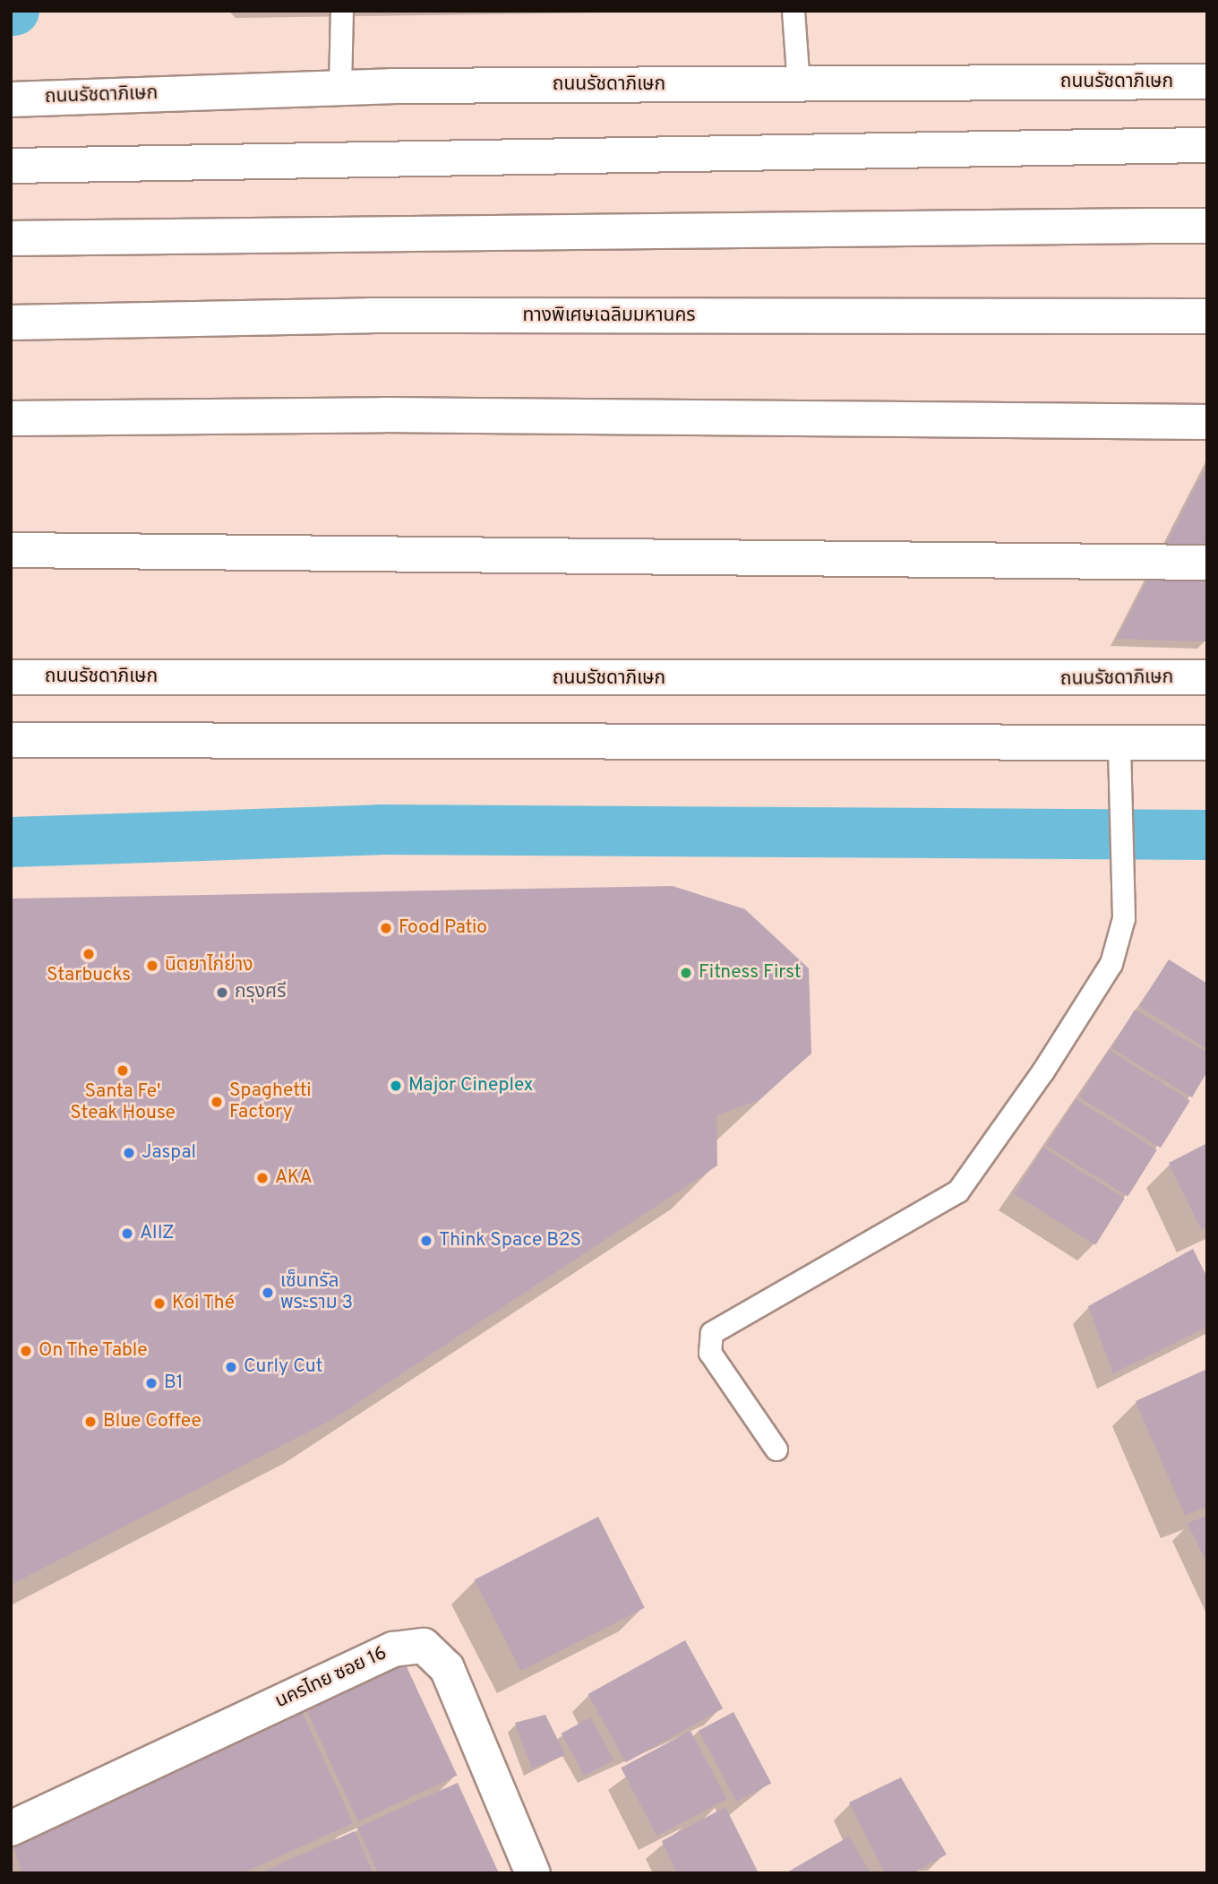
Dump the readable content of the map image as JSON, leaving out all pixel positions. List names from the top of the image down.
{
  "streets": {
    "main road": ["ถนนรัชดาภิเษก", "ทางพิเศษเฉลิมมหานคร", "นครไทย ซอย 16"]
  },
  "places": [
    "Food Patio",
    "Starbucks",
    "นิตยาไก่ย่าง",
    "Fitness First",
    "กรุงศรี",
    "Santa Fe' Steak House",
    "Major Cineplex",
    "Spaghetti Factory",
    "Jaspal",
    "AKA",
    "AIIZ",
    "Think Space B2S",
    "เซ็นทรัล พระราม 3",
    "Koi Thé",
    "On The Table",
    "Curly Cut",
    "B1",
    "Blue Coffee"
  ]
}
